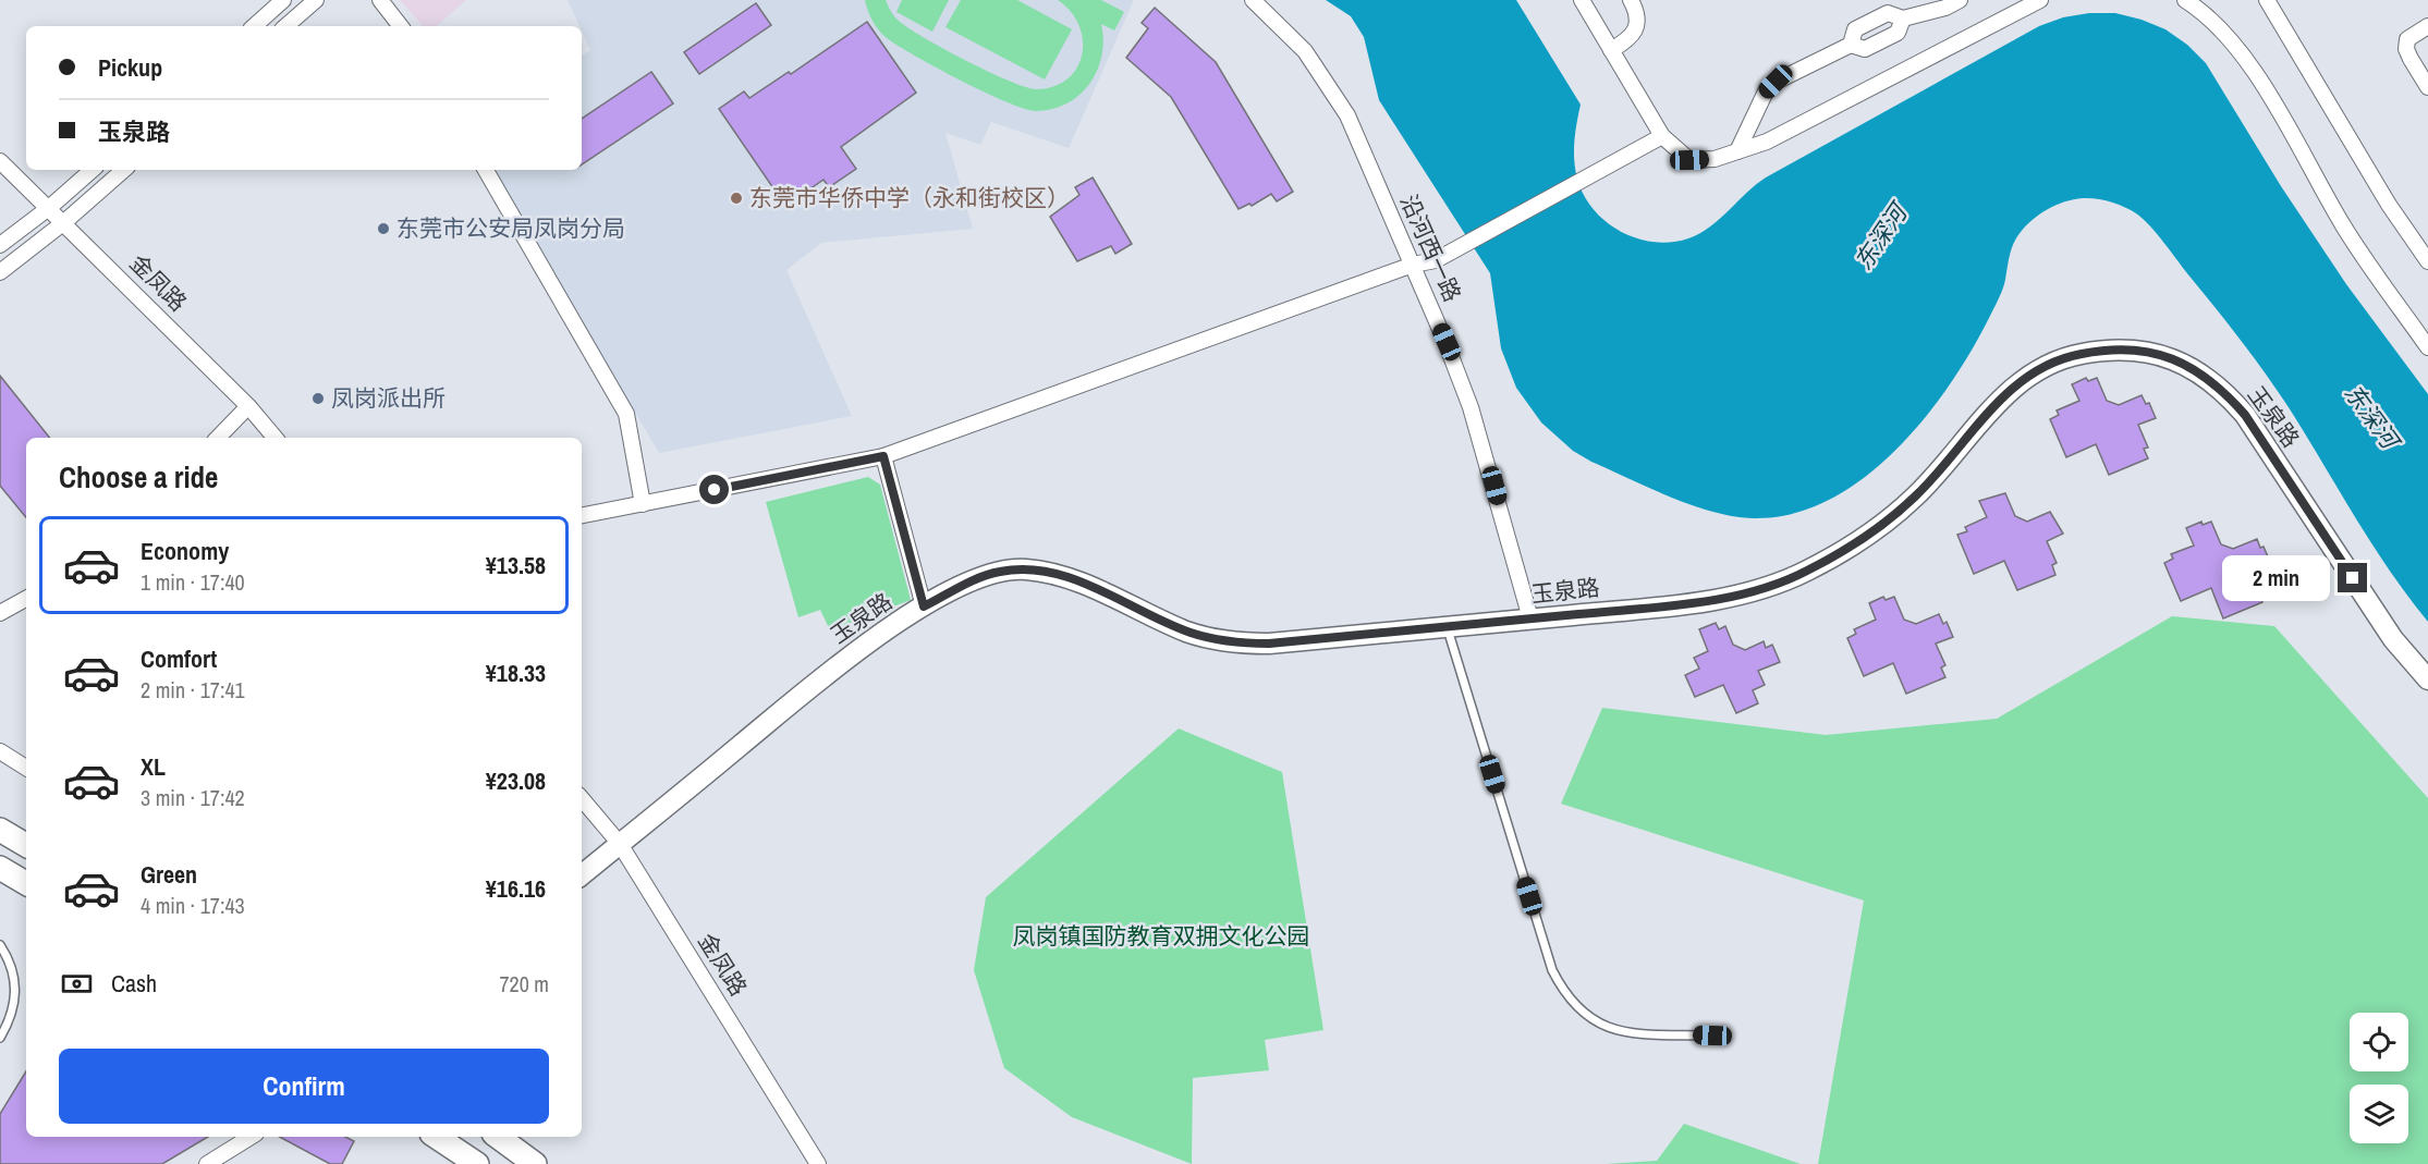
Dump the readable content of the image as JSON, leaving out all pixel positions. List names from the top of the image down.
{
  "streets": {
    "street": ["沿河西一路", "金凤路", "玉泉路"]
  },
  "crossings": [
    ["沿河西一路", "玉泉路"],
    ["金凤路", "玉泉路"]
  ],
  "water": ["东深河"],
  "parks": ["凤岗镇国防教育双拥文化公园"],
  "places": ["东莞市华侨中学（永和街校区）", "东莞市公安局凤岗分局", "凤岗派出所"],
  "page": {
    "banner": ["Pickup", "玉泉路"],
    "heading": "Choose a ride",
    "list": [
      {
        "name": "Economy",
        "note": "1 min · 17:40",
        "value": "¥13.58"
      },
      {
        "name": "Comfort",
        "note": "2 min · 17:41",
        "value": "¥18.33"
      },
      {
        "name": "XL",
        "note": "3 min · 17:42",
        "value": "¥23.08"
      },
      {
        "name": "Green",
        "note": "4 min · 17:43",
        "value": "¥16.16"
      }
    ],
    "bubble": "2 min",
    "pay": ["Cash", "720 m"],
    "buttons": "Confirm"
  }
}
